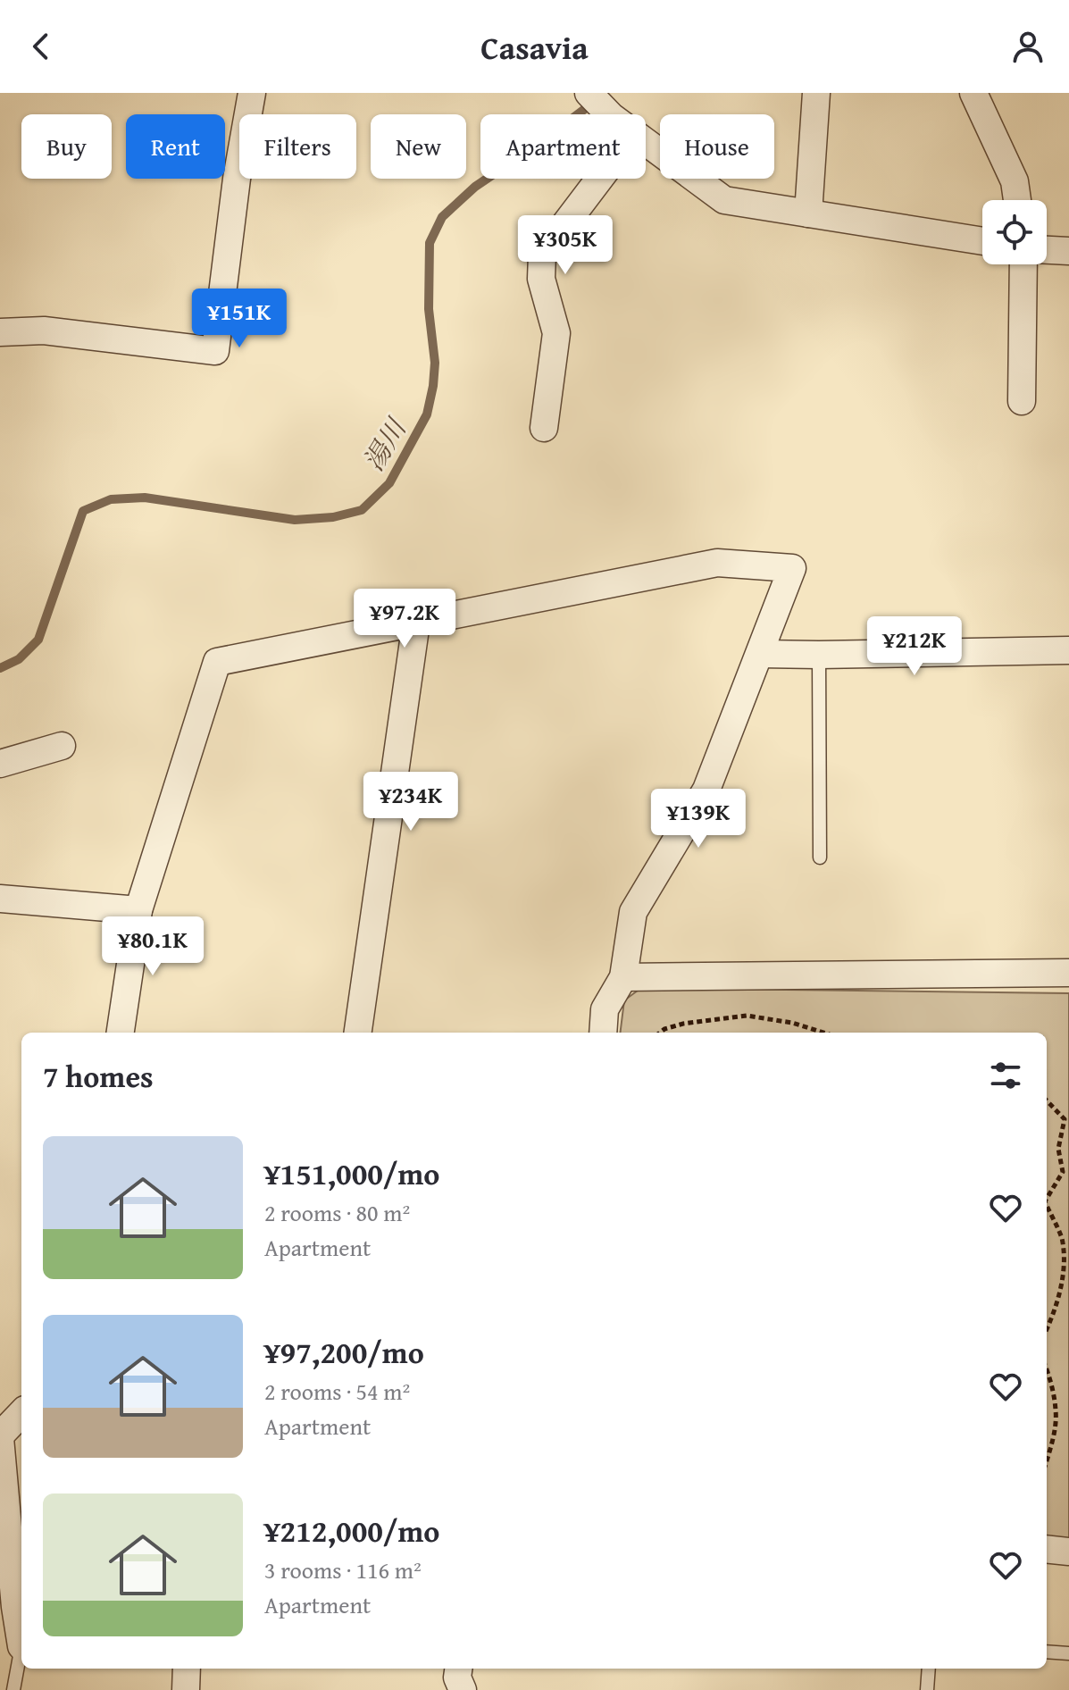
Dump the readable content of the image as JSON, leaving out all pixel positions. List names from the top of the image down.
{
  "water": ["湯川"],
  "page": {
    "header": "Casavia",
    "chip": [
      "Buy",
      "Rent",
      "Filters",
      "New",
      "Apartment",
      "House"
    ],
    "price": [
      "¥305K",
      "¥151K",
      "¥97.2K",
      "¥212K",
      "¥234K",
      "¥139K",
      "¥80.1K"
    ],
    "heading": "7 homes",
    "list": [
      {
        "name": "¥151,000/mo",
        "note": "2 rooms · 80 m² · Apartment"
      },
      {
        "name": "¥97,200/mo",
        "note": "2 rooms · 54 m² · Apartment"
      },
      {
        "name": "¥212,000/mo",
        "note": "3 rooms · 116 m² · Apartment"
      }
    ]
  }
}
